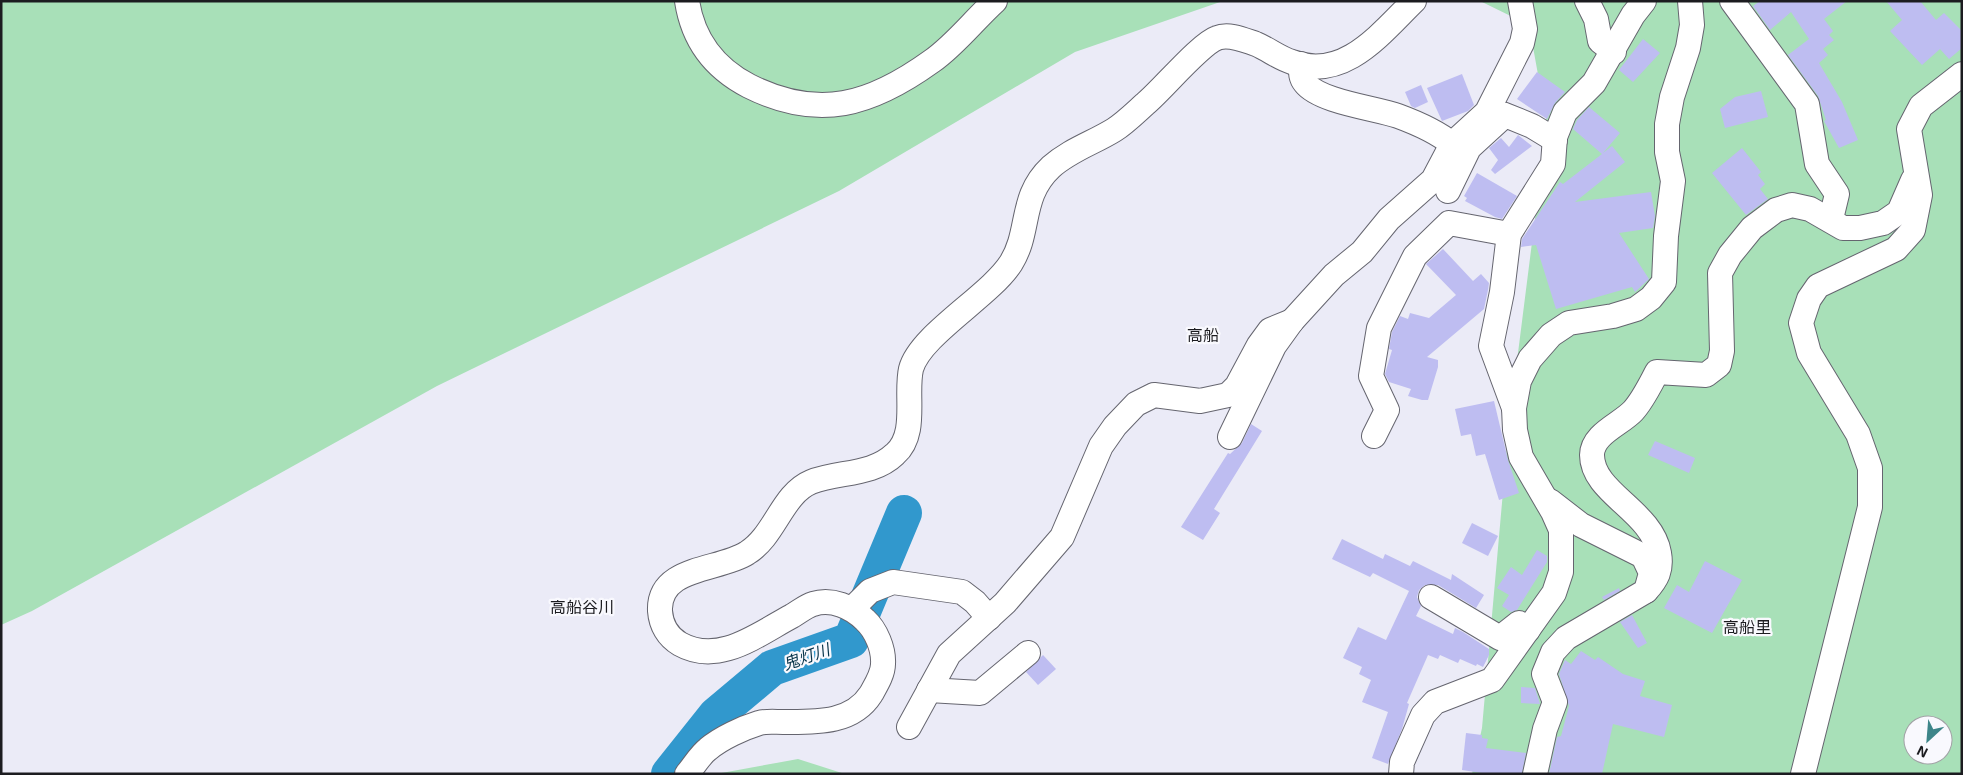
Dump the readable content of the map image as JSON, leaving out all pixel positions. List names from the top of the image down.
{
  "districts": ["高船", "高船谷川", "高船里"],
  "water": ["鬼灯川"],
  "north": "bottom left"
}
